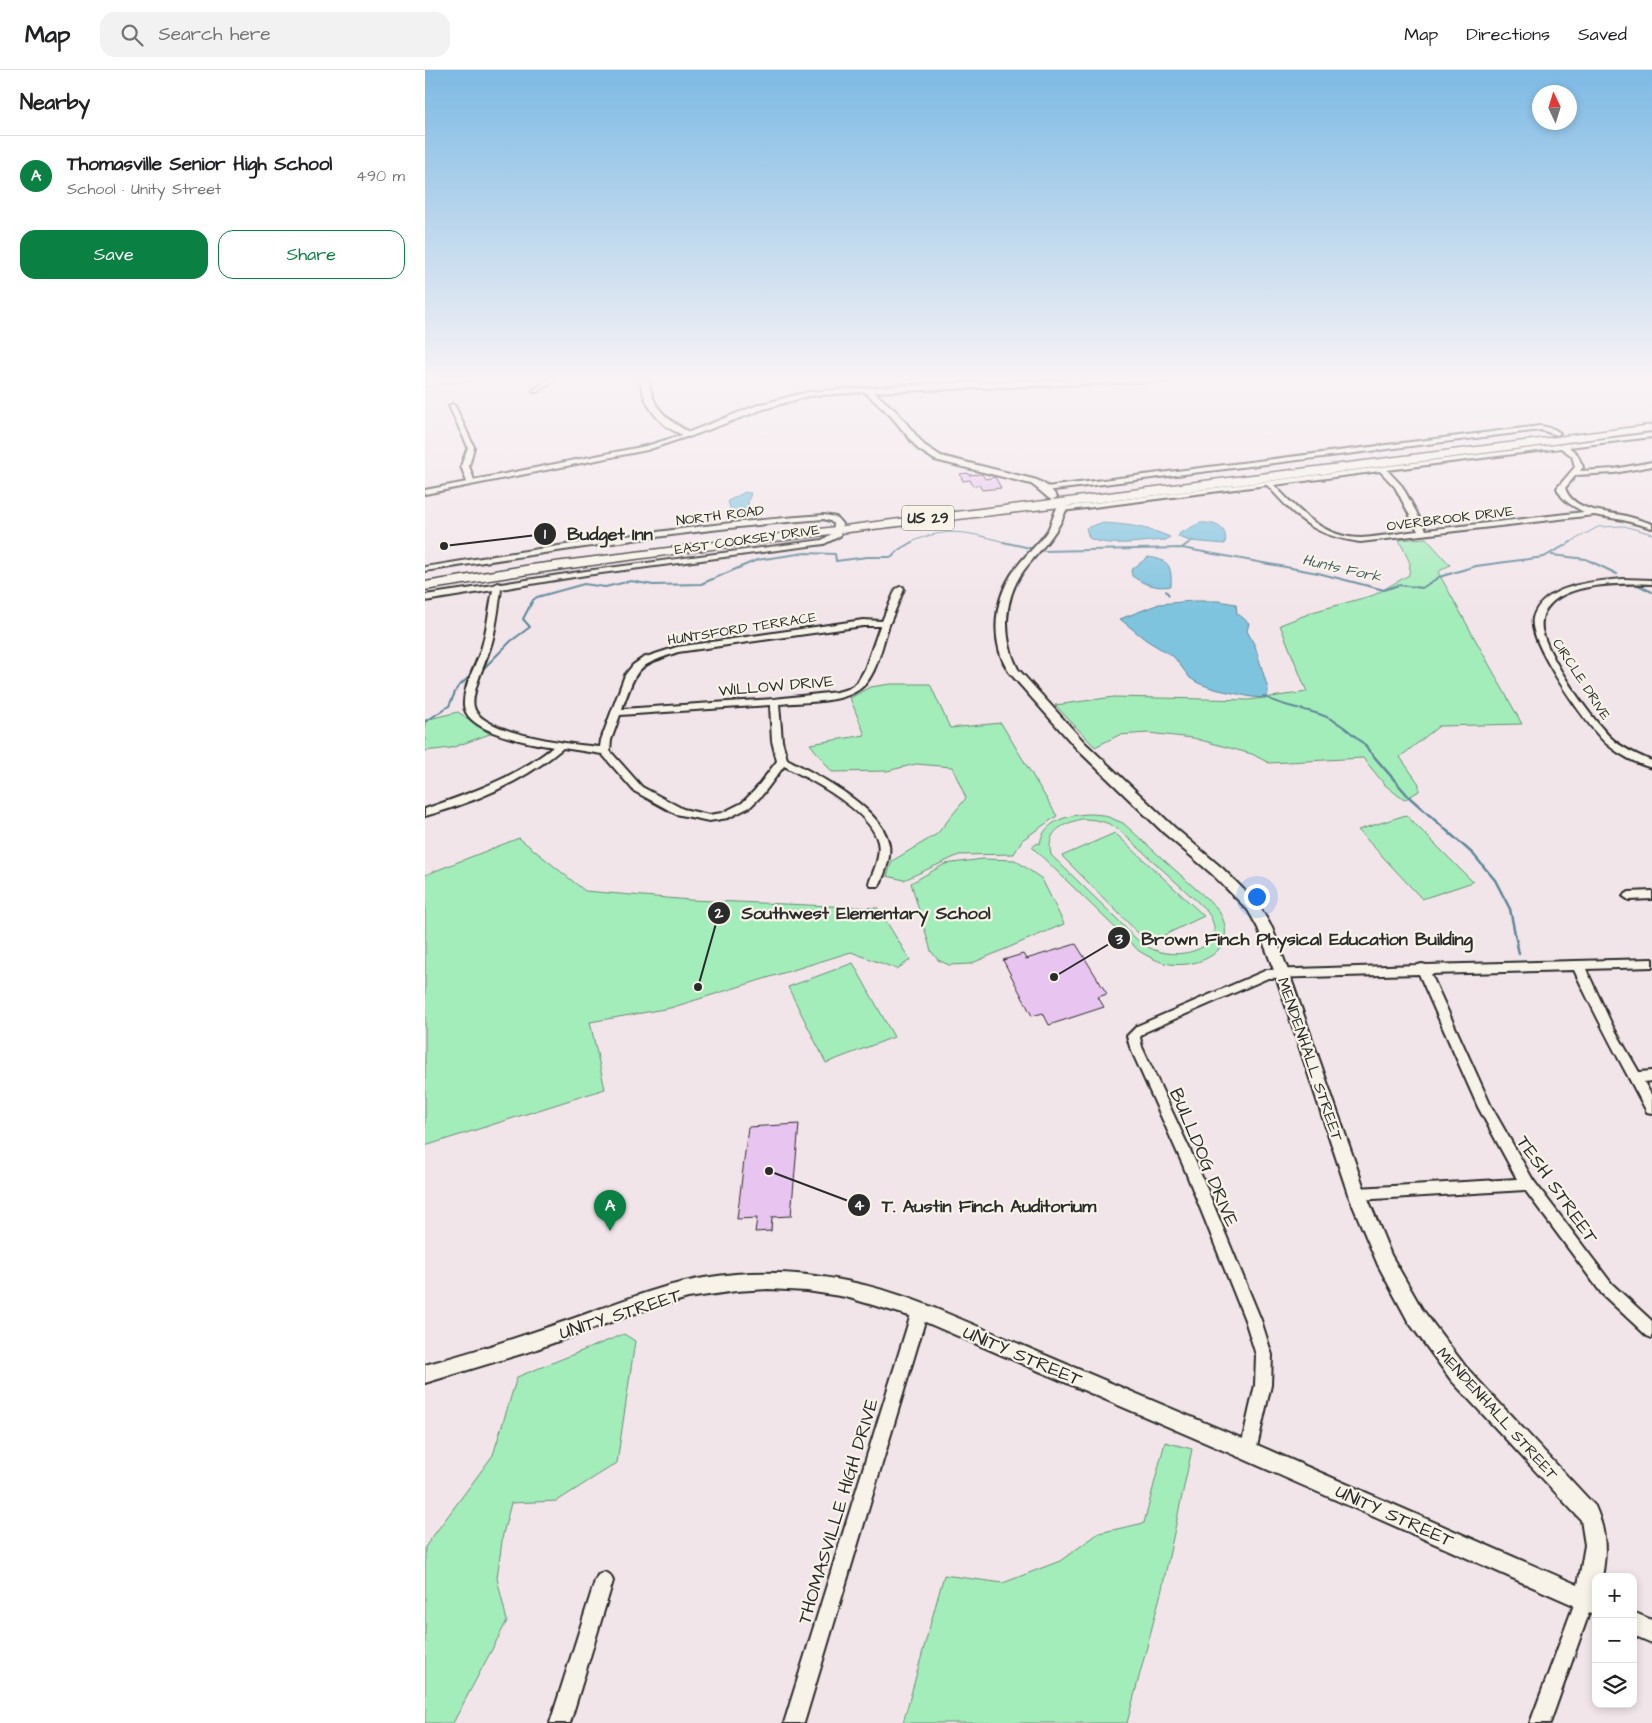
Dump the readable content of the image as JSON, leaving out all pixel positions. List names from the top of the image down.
{
  "streets": {
    "highway": ["US 29"],
    "street": [
      "NORTH ROAD",
      "OVERBROOK DRIVE",
      "EAST COOKSEY DRIVE",
      "HUNTSFORD TERRACE",
      "CIRCLE DRIVE",
      "WILLOW DRIVE",
      "MENDENHALL STREET",
      "BULLDOG DRIVE",
      "TESH STREET",
      "UNITY STREET",
      "THOMASVILLE HIGH DRIVE"
    ]
  },
  "crossings": [
    ["NORTH ROAD", "US 29"],
    ["NORTH ROAD", "EAST COOKSEY DRIVE"],
    ["US 29", "EAST COOKSEY DRIVE"],
    ["US 29", "MENDENHALL STREET"],
    ["HUNTSFORD TERRACE", "WILLOW DRIVE"],
    ["MENDENHALL STREET", "BULLDOG DRIVE"],
    ["MENDENHALL STREET", "UNITY STREET"],
    ["BULLDOG DRIVE", "UNITY STREET"],
    ["UNITY STREET", "THOMASVILLE HIGH DRIVE"]
  ],
  "water": ["Hunts Fork"],
  "places": [
    "Budget Inn",
    "Brown Finch Physical Education Building",
    "Southwest Elementary School",
    "T. Austin Finch Auditorium"
  ],
  "north": "top",
  "page": {
    "header": "Map",
    "search": "Search here",
    "nav": ["Map", "Directions", "Saved"],
    "heading": "Nearby",
    "list": [
      {
        "mark": "A",
        "name": "Thomasville Senior High School",
        "note": "School · Unity Street",
        "value": "490 m"
      }
    ],
    "buttons": ["Save", "Share"],
    "pins": "A",
    "map_buttons": ["+", "−"]
  }
}
